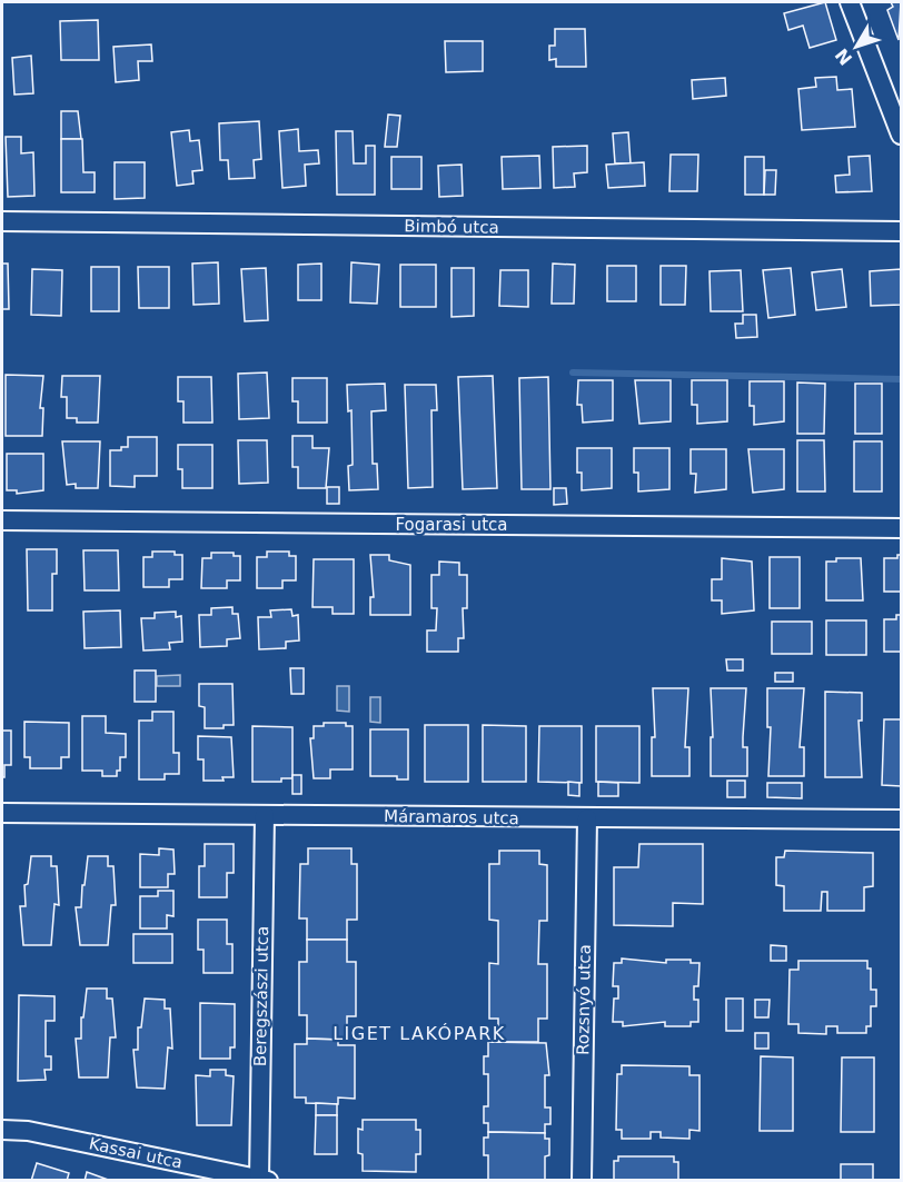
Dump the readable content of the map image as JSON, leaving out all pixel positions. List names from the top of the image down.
{
  "streets": {
    "street": [
      "Bimbó utca",
      "Fogarasi utca",
      "Máramaros utca",
      "Beregszászi utca",
      "Rozsnyó utca",
      "Kassai utca"
    ]
  },
  "crossings": [
    ["Máramaros utca", "Beregszászi utca"],
    ["Máramaros utca", "Rozsnyó utca"],
    ["Beregszászi utca", "Kassai utca"]
  ],
  "districts": ["LIGET LAKÓPARK"],
  "north": "bottom left"
}
